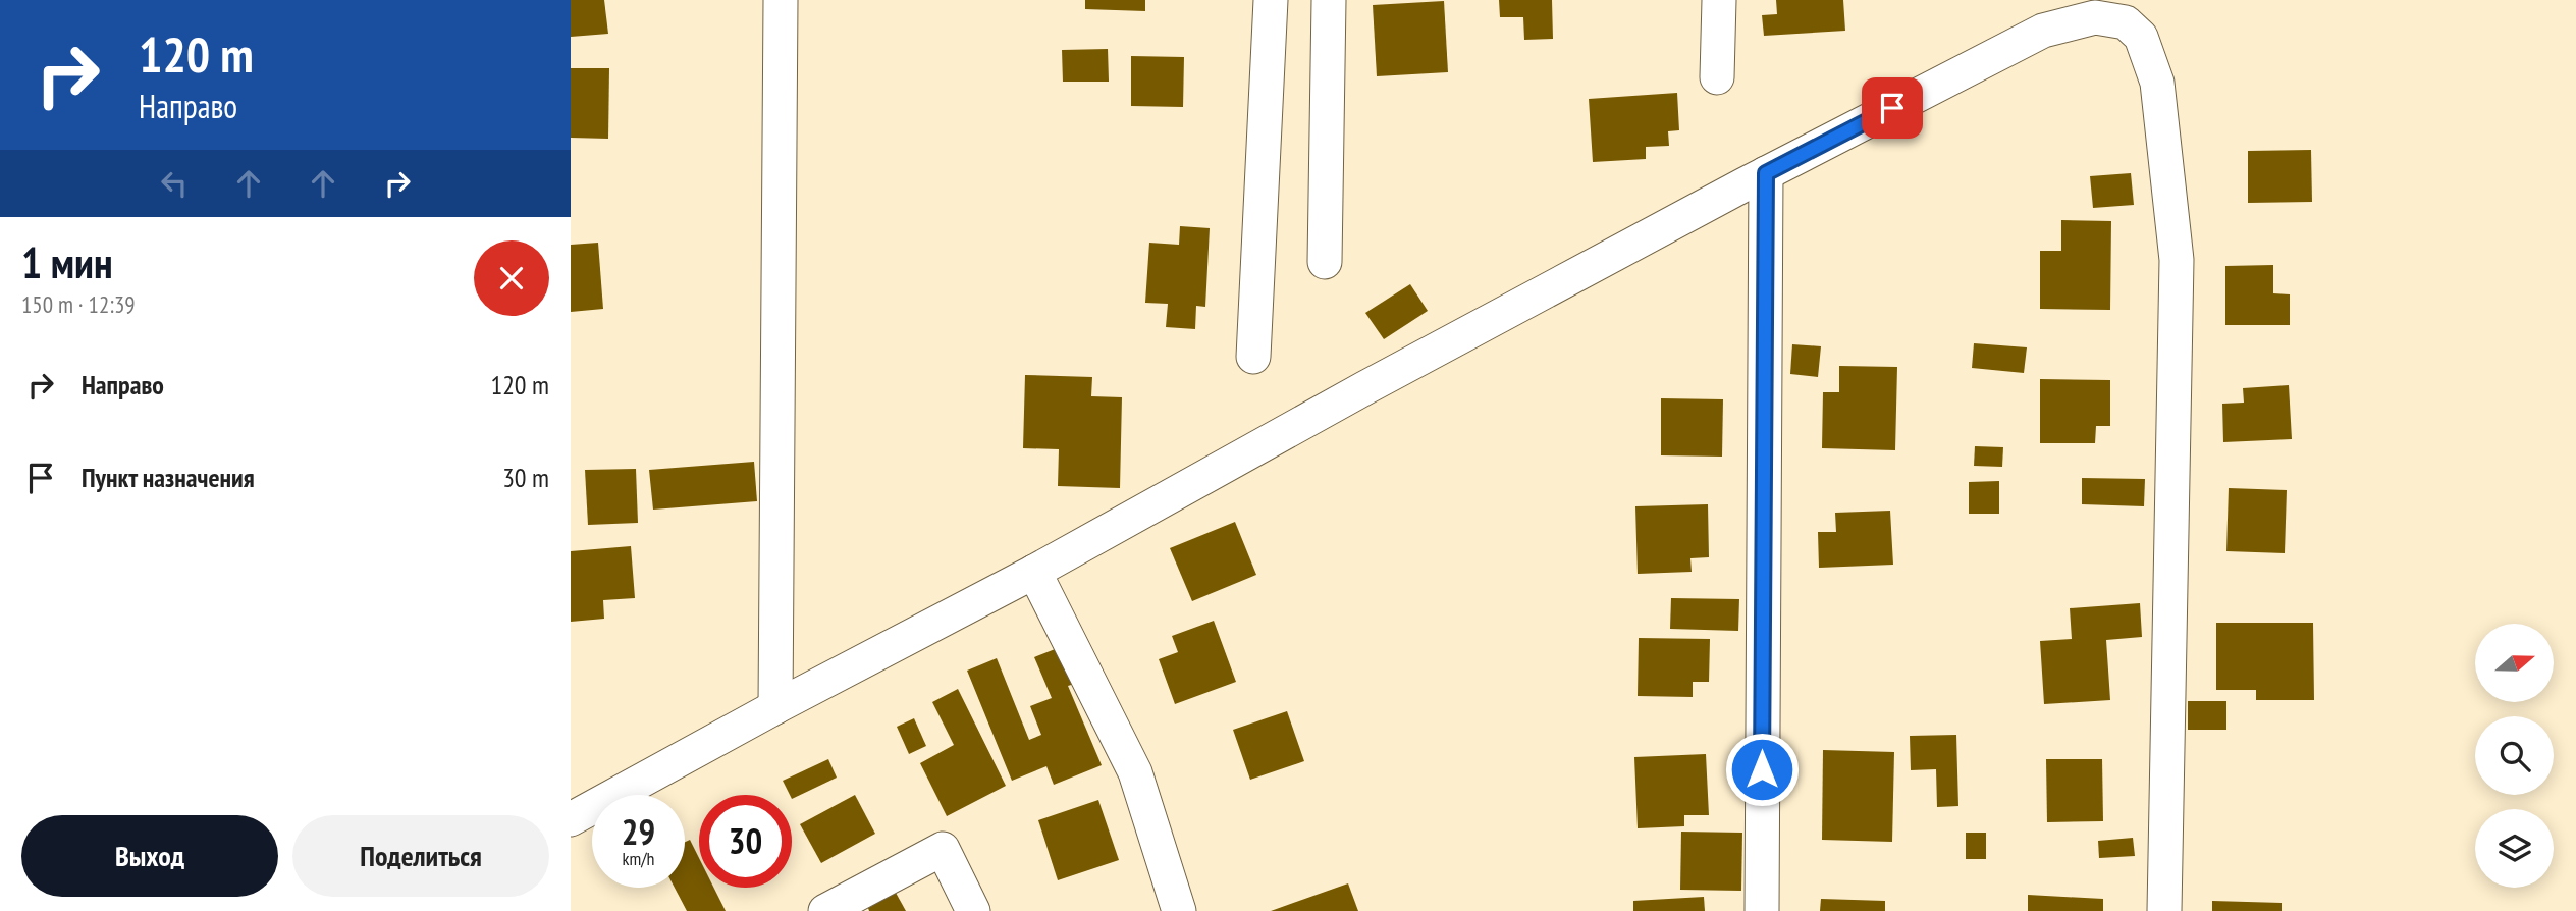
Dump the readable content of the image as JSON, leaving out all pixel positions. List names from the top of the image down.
{
  "north": "right",
  "page": {
    "turn": ["120 m", "Направо"],
    "heading": ["1 мин", "150 m · 12:39"],
    "list": [
      {
        "name": "Направо",
        "value": "120 m"
      },
      {
        "name": "Пункт назначения",
        "value": "30 m"
      }
    ],
    "speed": "29 km/h",
    "limit": "30",
    "buttons": ["Выход", "Поделиться"]
  }
}
